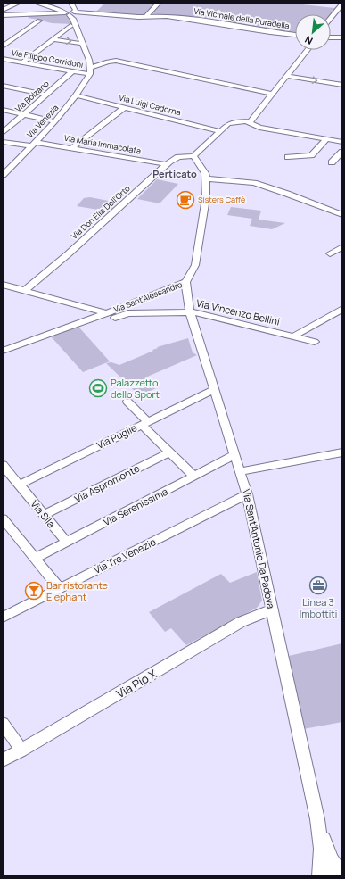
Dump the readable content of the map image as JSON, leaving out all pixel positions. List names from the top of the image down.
{
  "streets": {
    "street": [
      "Via Vicinale della Puradella",
      "Via Filippo Corridoni",
      "Via Bolzano",
      "Via Luigi Cadorna",
      "Via Venezia",
      "Via Maria Immacolata",
      "Via Don Elia Dell'Orto",
      "Via Sant'Alessandro",
      "Via Vincenzo Bellini",
      "Via Puglie",
      "Via Aspromonte",
      "Via Serenissima",
      "Via Sila",
      "Via Sant'Antonio Da Padova",
      "Via Tre Venezie",
      "Via Pio X"
    ]
  },
  "crossings": [
    ["Via Filippo Corridoni", "Via Bolzano"],
    ["Via Filippo Corridoni", "Via Venezia"],
    ["Via Luigi Cadorna", "Via Venezia"],
    ["Via Venezia", "Via Maria Immacolata"],
    ["Via Maria Immacolata", "Via Don Elia Dell'Orto"],
    ["Via Don Elia Dell'Orto", "Via Sant'Alessandro"],
    ["Via Sant'Alessandro", "Via Vincenzo Bellini"],
    ["Via Sant'Alessandro", "Via Sant'Antonio Da Padova"],
    ["Via Vincenzo Bellini", "Via Sant'Antonio Da Padova"],
    ["Via Puglie", "Via Sila"],
    ["Via Puglie", "Via Sant'Antonio Da Padova"],
    ["Via Aspromonte", "Via Sila"],
    ["Via Serenissima", "Via Sila"],
    ["Via Serenissima", "Via Sant'Antonio Da Padova"],
    ["Via Sant'Antonio Da Padova", "Via Tre Venezie"],
    ["Via Sant'Antonio Da Padova", "Via Pio X"]
  ],
  "districts": ["Perticato"],
  "places": {
    "cafe": ["Sisters Caffè"],
    "sports": ["Palazzetto dello Sport"],
    "office": ["Linea 3 Imbottiti"],
    "bar": ["Bar ristorante Elephant"]
  },
  "north": "bottom left"
}
